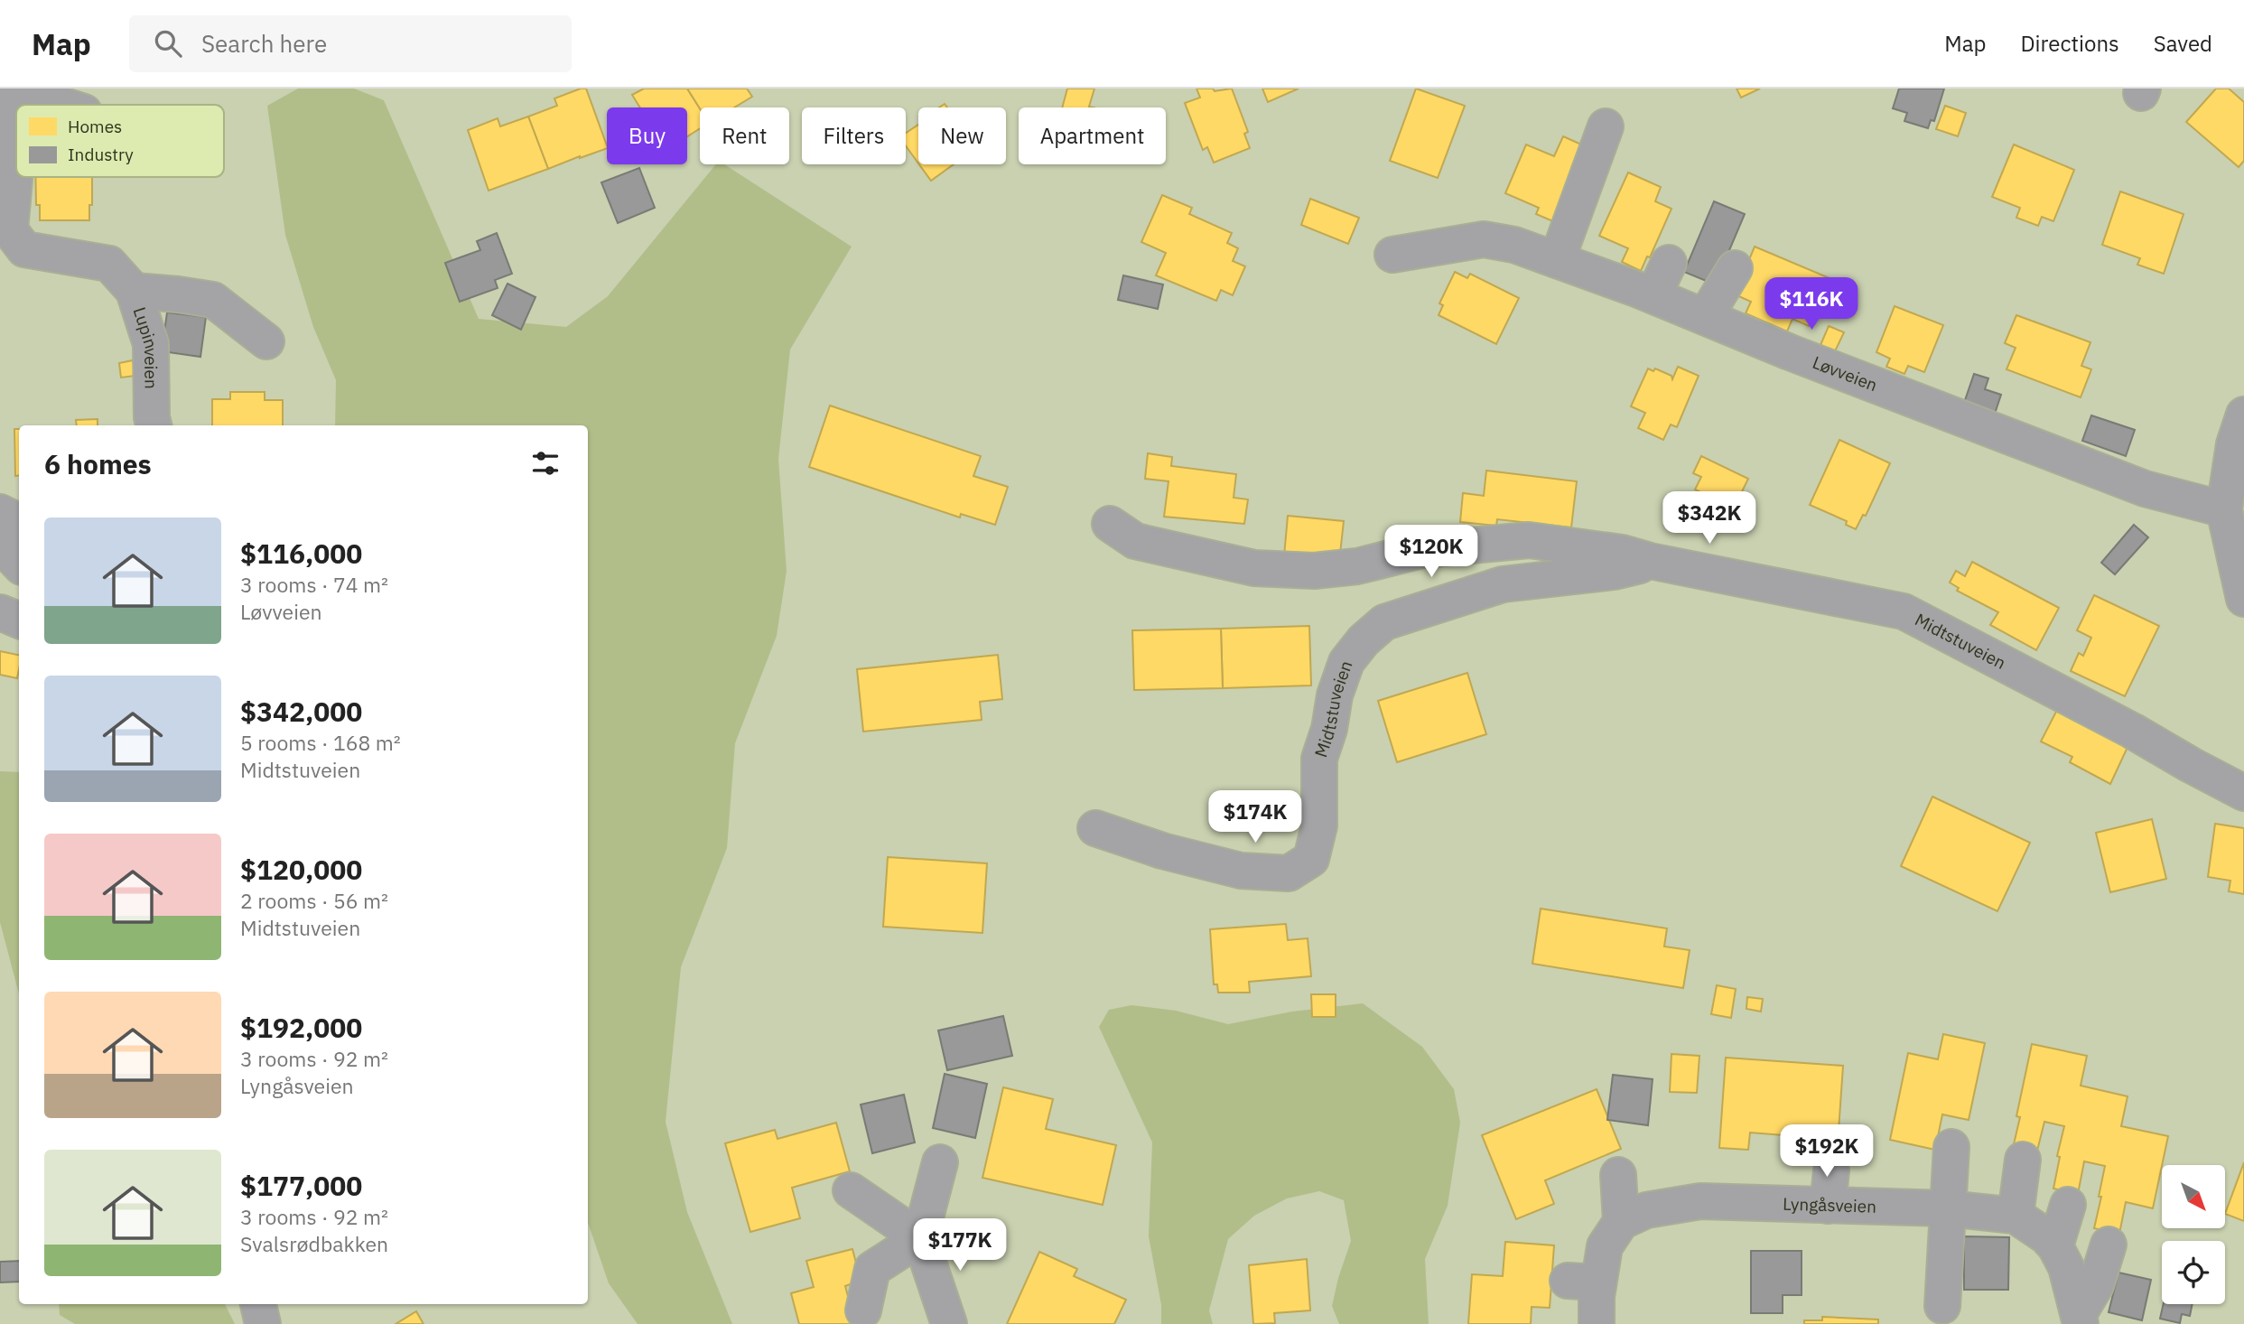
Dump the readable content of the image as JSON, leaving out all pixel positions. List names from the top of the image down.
{
  "streets": {
    "street": [
      "Lupinveien",
      "Løvveien",
      "Midtstuveien",
      "Lyngåsveien"
    ]
  },
  "legend": ["Homes", "Industry"],
  "north": "bottom right",
  "page": {
    "header": "Map",
    "search": "Search here",
    "nav": ["Map", "Directions", "Saved"],
    "chip": [
      "Buy",
      "Rent",
      "Filters",
      "New",
      "Apartment"
    ],
    "price": [
      "$116K",
      "$342K",
      "$120K",
      "$174K",
      "$192K",
      "$177K"
    ],
    "heading": "6 homes",
    "list": [
      {
        "name": "$116,000",
        "note": "3 rooms · 74 m² · Løvveien"
      },
      {
        "name": "$342,000",
        "note": "5 rooms · 168 m² · Midtstuveien"
      },
      {
        "name": "$120,000",
        "note": "2 rooms · 56 m² · Midtstuveien"
      },
      {
        "name": "$192,000",
        "note": "3 rooms · 92 m² · Lyngåsveien"
      },
      {
        "name": "$177,000",
        "note": "3 rooms · 92 m² · Svalsrødbakken"
      }
    ]
  }
}
